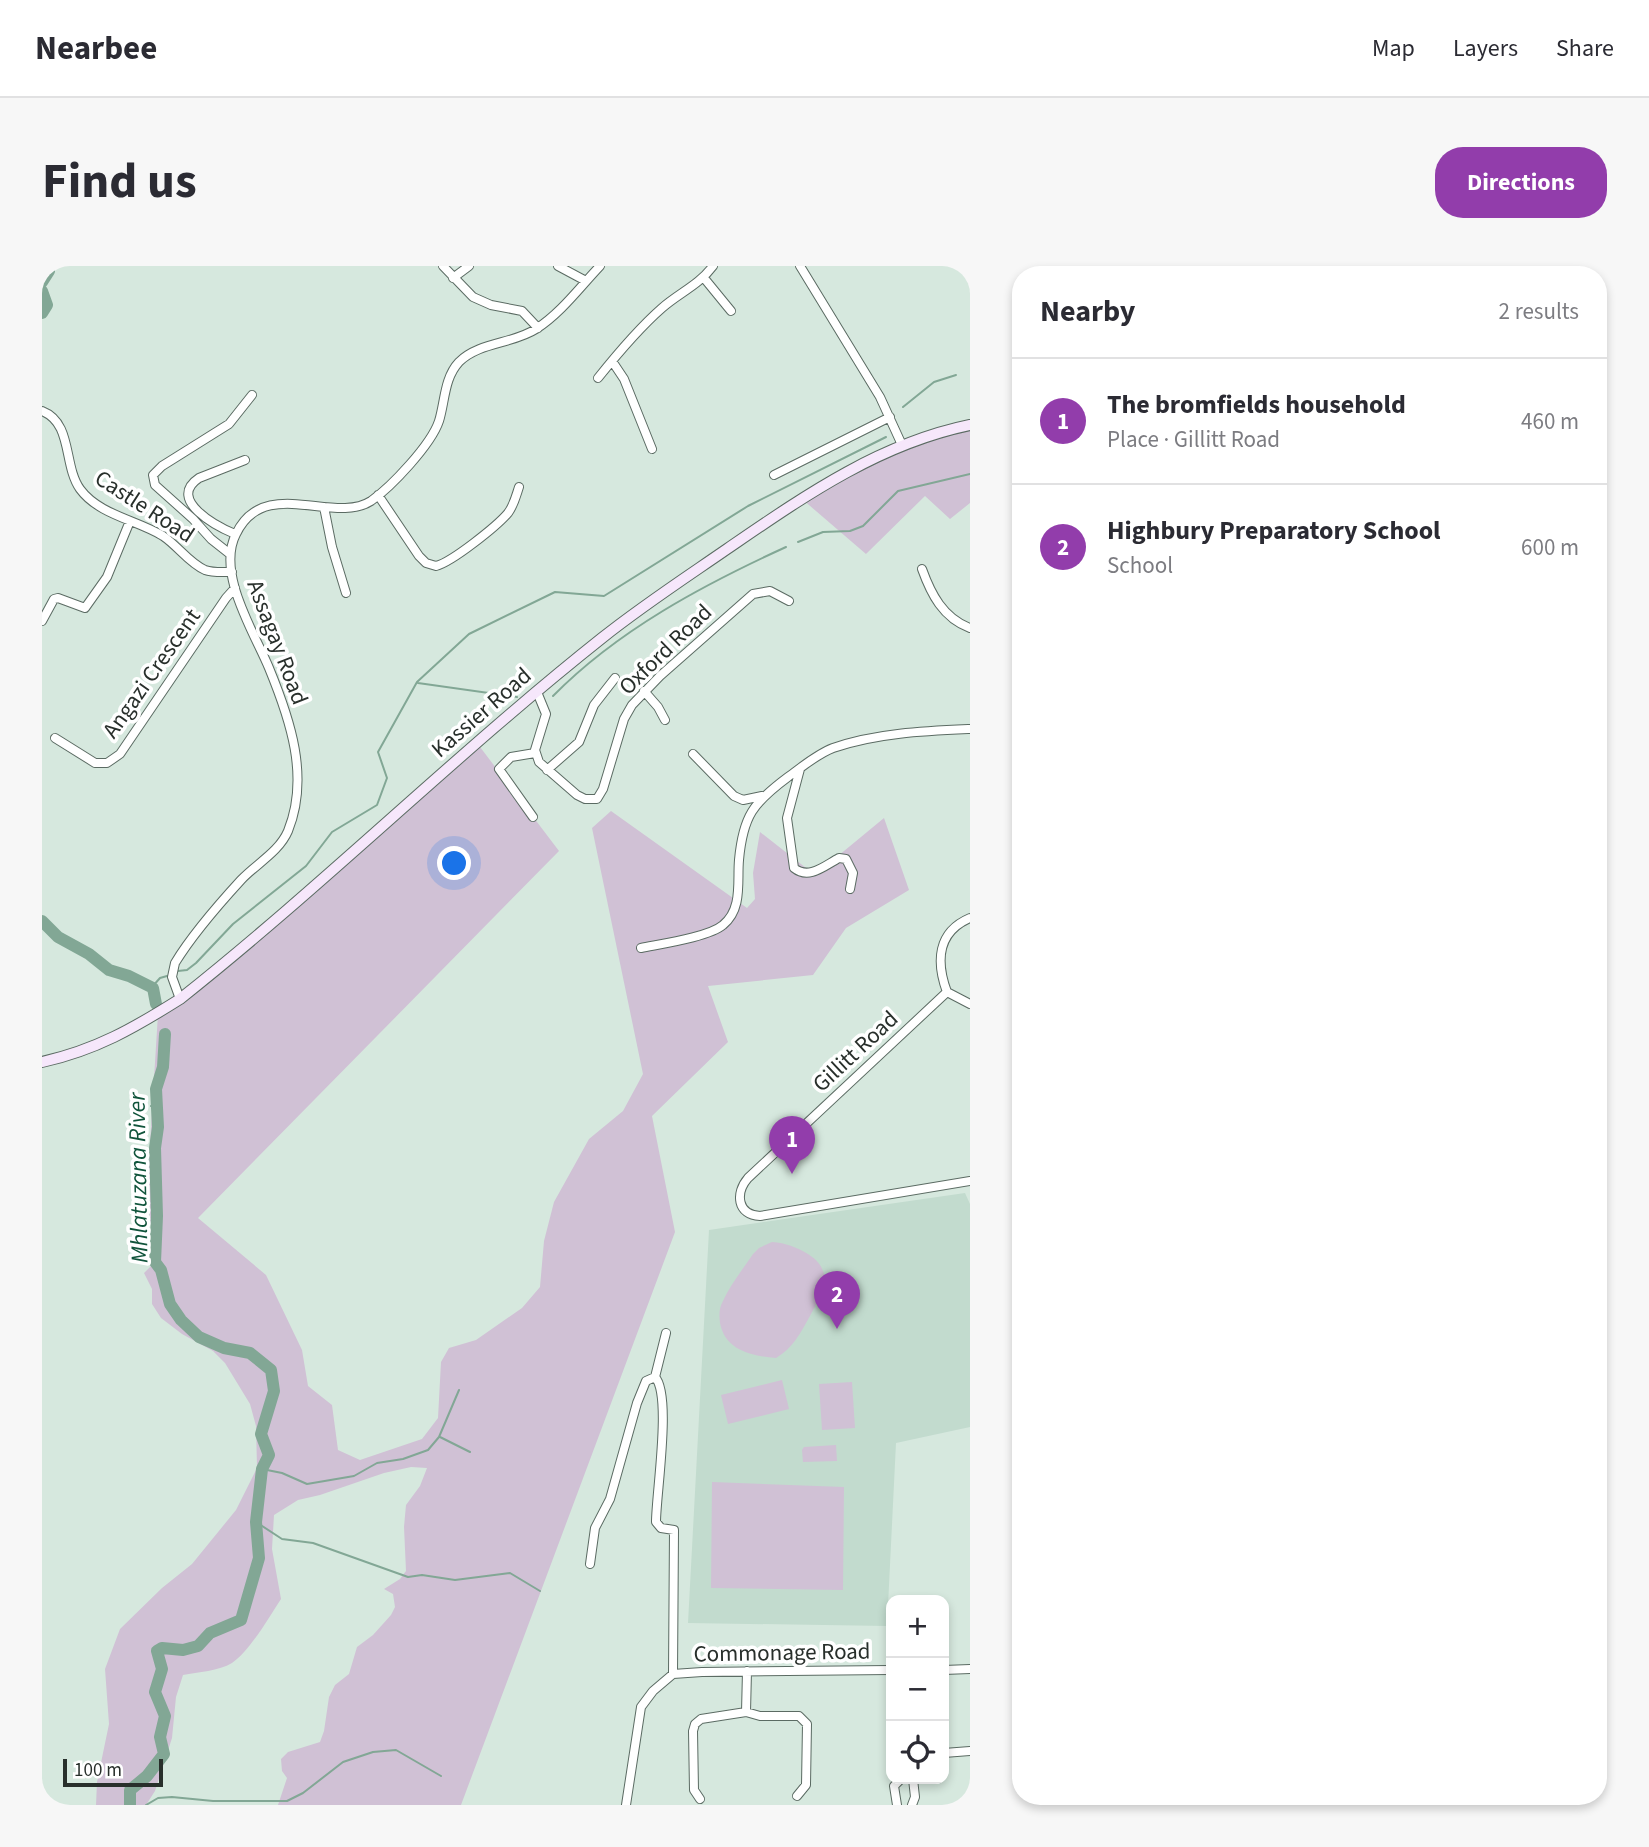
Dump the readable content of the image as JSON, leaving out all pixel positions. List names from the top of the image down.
{
  "streets": {
    "main road": ["Kassier Road"],
    "street": [
      "Castle Road",
      "Assagay Road",
      "Oxford Road",
      "Angazi Crescent",
      "Gillitt Road",
      "Commonage Road"
    ]
  },
  "crossings": [
    ["Castle Road", "Assagay Road"],
    ["Assagay Road", "Angazi Crescent"],
    ["Assagay Road", "Kassier Road"]
  ],
  "water": ["Mhlatuzana River"],
  "scale_bar": "100 m",
  "page": {
    "header": "Nearbee",
    "nav": ["Map", "Layers", "Share"],
    "title": "Find us",
    "buttons": "Directions",
    "heading": ["Nearby", "2 results"],
    "list": [
      {
        "mark": "1",
        "name": "The bromfields household",
        "note": "Place · Gillitt Road",
        "value": "460 m"
      },
      {
        "mark": "2",
        "name": "Highbury Preparatory School",
        "note": "School",
        "value": "600 m"
      }
    ],
    "pins": ["1", "2"],
    "map_buttons": ["+", "−"],
    "scale": "100 m"
  }
}
